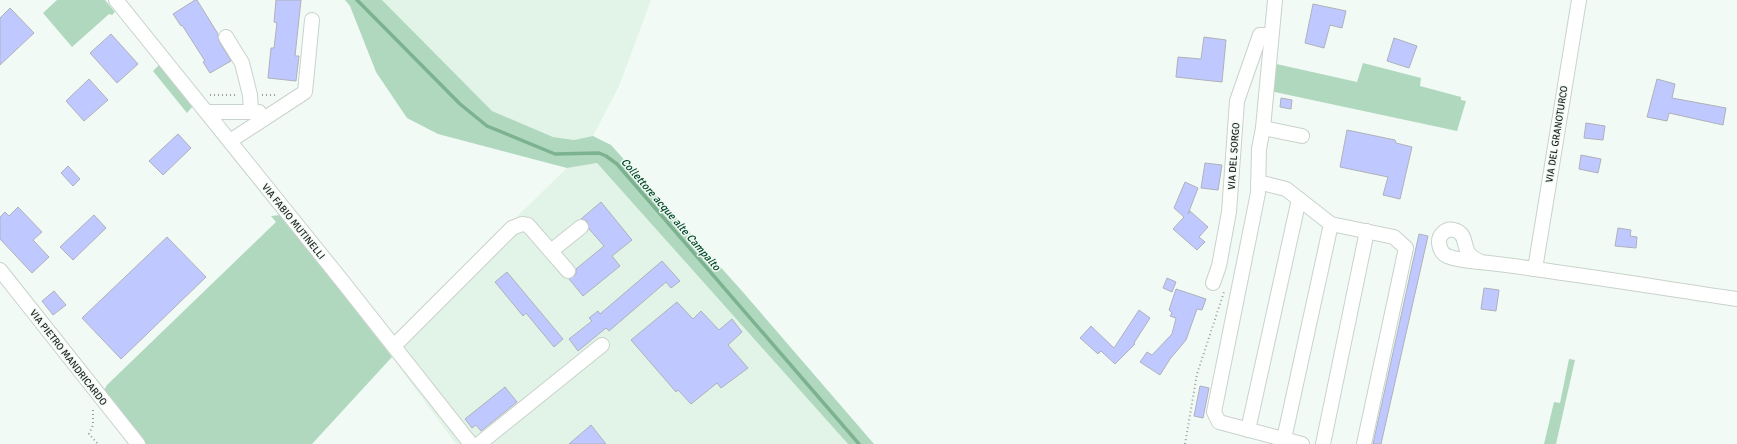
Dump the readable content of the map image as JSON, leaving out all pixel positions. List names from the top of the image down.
{
  "streets": {
    "street": [
      "VIA DEL GRANOTURCO",
      "VIA DEL SORGO",
      "VIA FABIO MUTINELLI",
      "VIA PIETRO MANDRICARDO"
    ]
  },
  "water": ["Collettore acque alte Campalto"]
}
